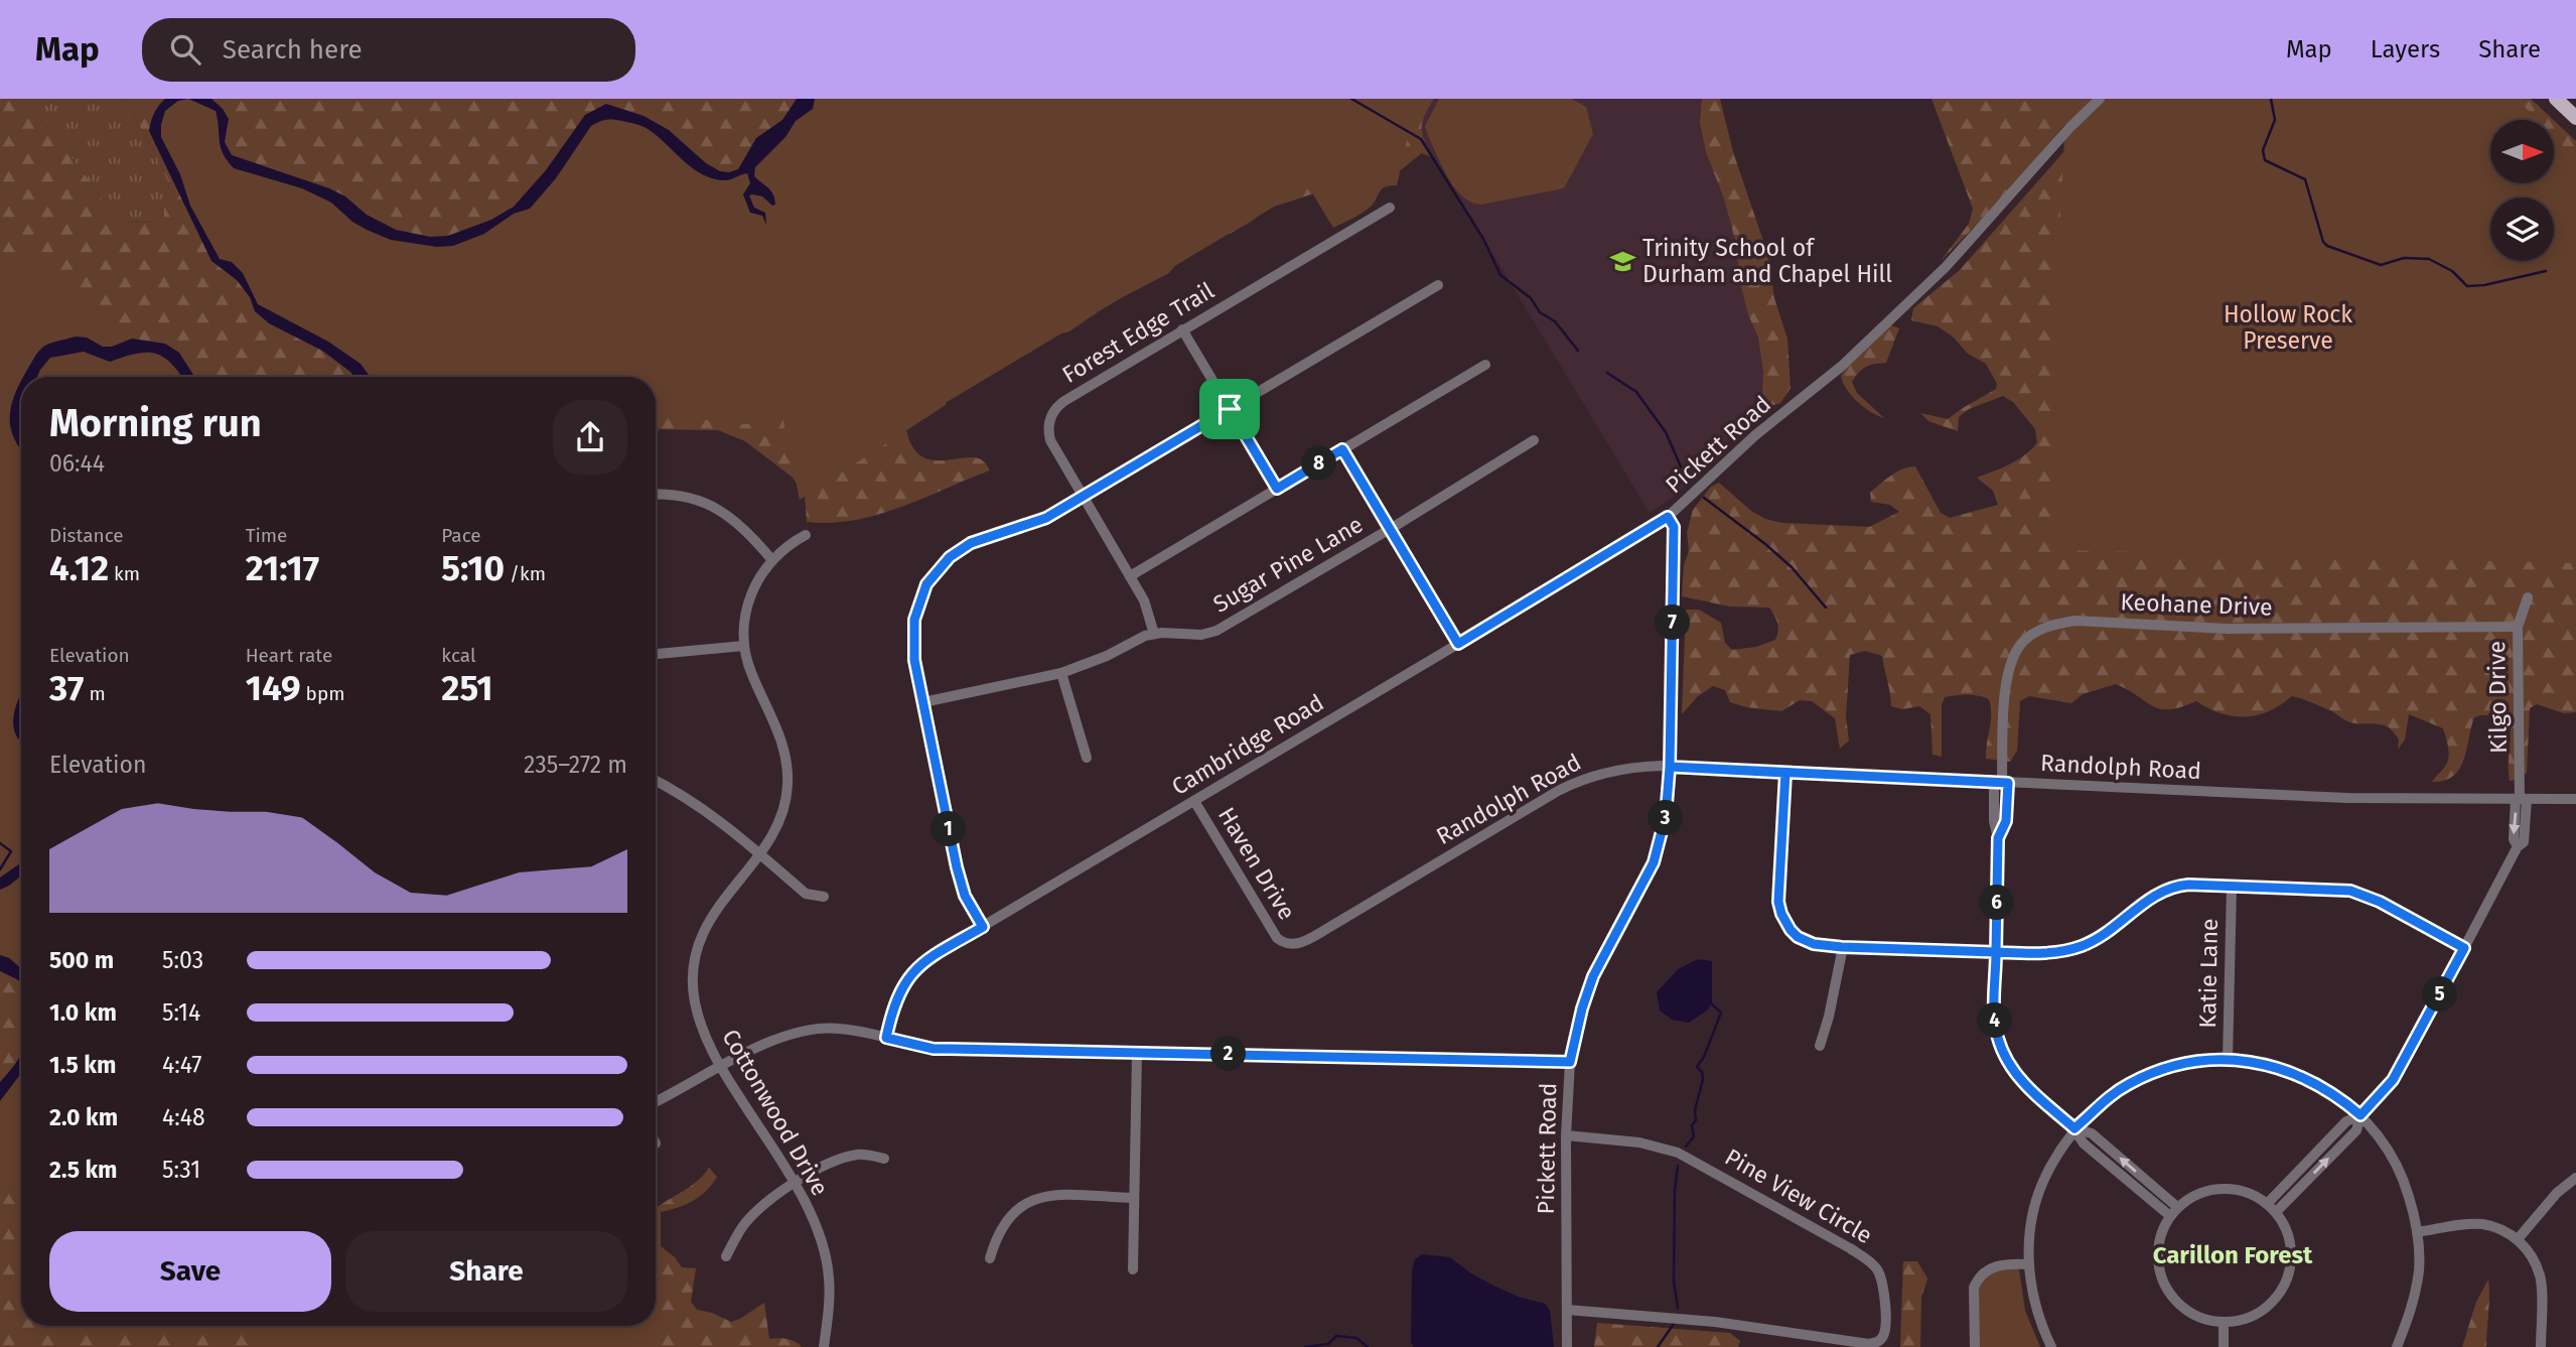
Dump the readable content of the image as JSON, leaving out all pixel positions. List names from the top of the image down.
{
  "streets": {
    "street": [
      "Forest Edge Trail",
      "Pickett Road",
      "Sugar Pine Lane",
      "Keohane Drive",
      "Kilgo Drive",
      "Cambridge Road",
      "Randolph Road",
      "Haven Drive",
      "Katie Lane",
      "Cottonwood Drive",
      "Pine View Circle"
    ]
  },
  "crossings": [
    ["Forest Edge Trail", "Sugar Pine Lane"],
    ["Pickett Road", "Cambridge Road"],
    ["Pickett Road", "Randolph Road"],
    ["Pickett Road", "Pine View Circle"],
    ["Keohane Drive", "Kilgo Drive"],
    ["Keohane Drive", "Randolph Road"],
    ["Kilgo Drive", "Randolph Road"],
    ["Cambridge Road", "Haven Drive"],
    ["Randolph Road", "Haven Drive"]
  ],
  "districts": ["Carillon Forest"],
  "parks": ["Hollow Rock Preserve"],
  "places": {
    "school or university": ["Trinity School of Durham and Chapel Hill"]
  },
  "north": "right",
  "page": {
    "header": "Map",
    "search": "Search here",
    "nav": ["Map", "Layers", "Share"],
    "heading": ["Morning run", "06:44"],
    "pins": [
      "8",
      "7",
      "3",
      "1",
      "6",
      "5",
      "4",
      "2"
    ],
    "stats": [
      ["Distance", "4.12 km"],
      ["Time", "21:17"],
      ["Pace", "5:10 /km"],
      ["Elevation", "37 m"],
      ["Heart rate", "149 bpm"],
      ["kcal", "251"]
    ],
    "chart": ["Elevation", "235–272 m"],
    "list": [
      {
        "name": "500 m",
        "note": "5:03"
      },
      {
        "name": "1.0 km",
        "note": "5:14"
      },
      {
        "name": "1.5 km",
        "note": "4:47"
      },
      {
        "name": "2.0 km",
        "note": "4:48"
      },
      {
        "name": "2.5 km",
        "note": "5:31"
      }
    ],
    "buttons": ["Save", "Share"]
  }
}
